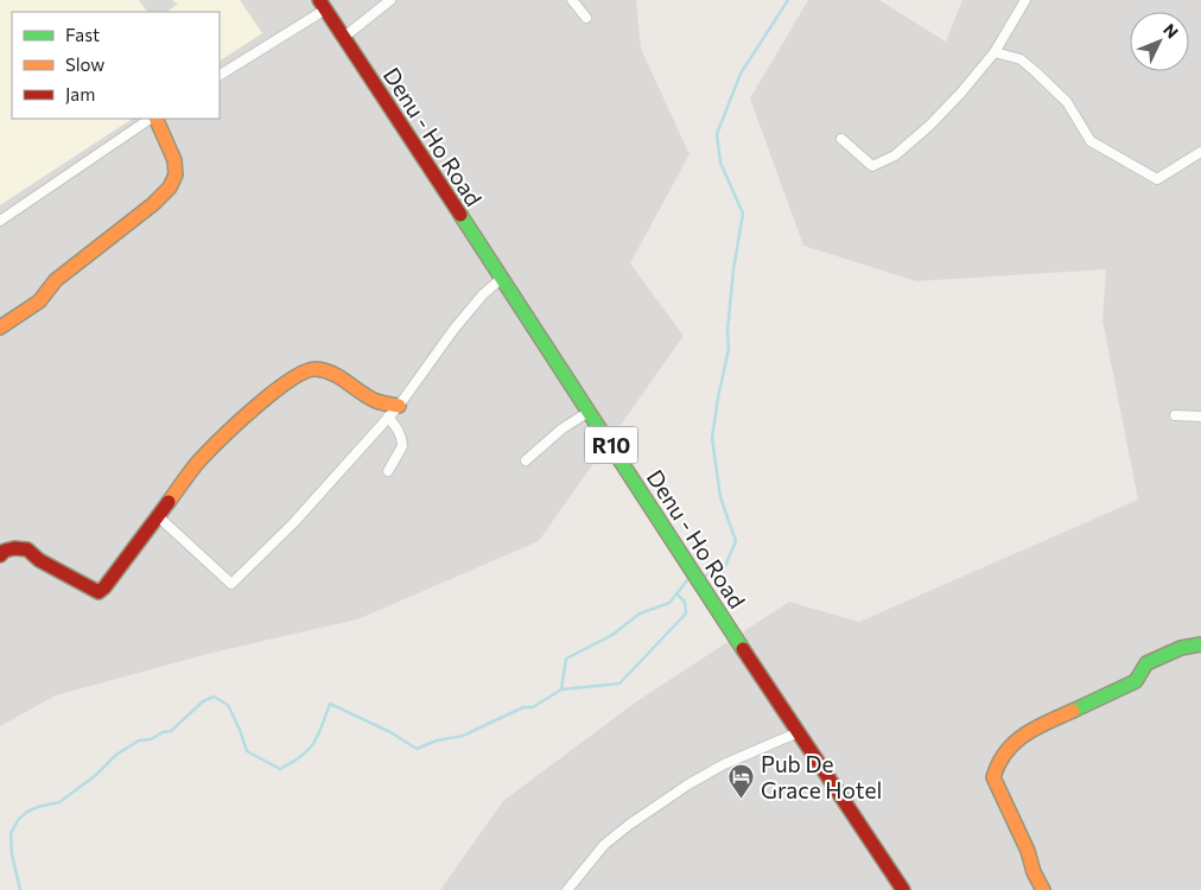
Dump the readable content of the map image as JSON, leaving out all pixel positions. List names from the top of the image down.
{
  "streets": {
    "street": ["Denu - Ho Road", "R10"]
  },
  "places": {
    "hotel": ["Pub De Grace Hotel"]
  },
  "legend": ["Fast", "Slow", "Jam"],
  "north": "top right"
}
